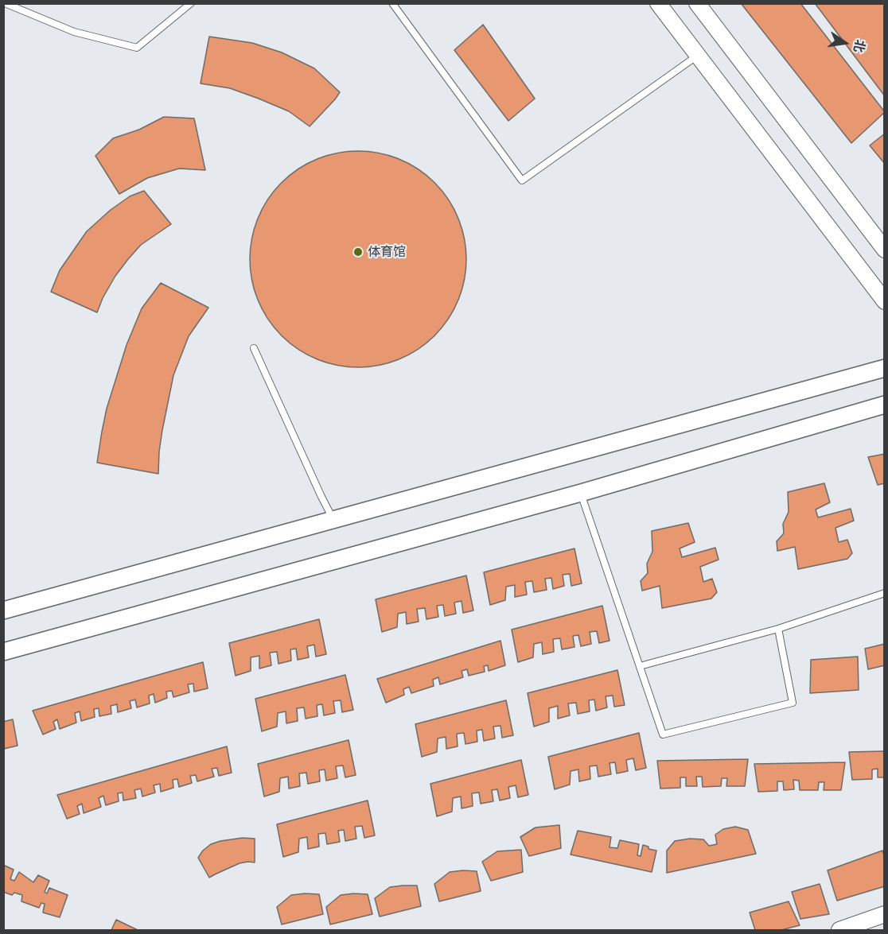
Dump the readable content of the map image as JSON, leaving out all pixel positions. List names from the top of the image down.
{
  "places": ["体育馆"],
  "north": "right"
}
